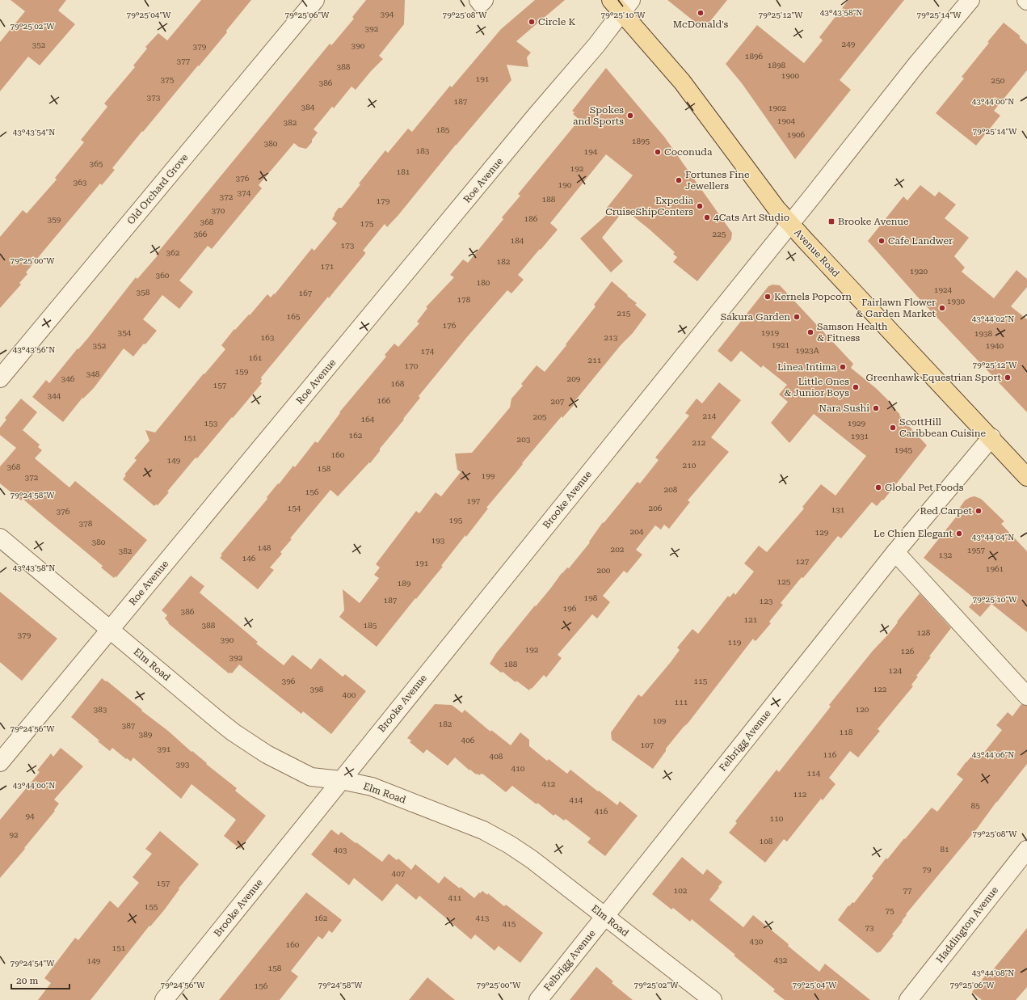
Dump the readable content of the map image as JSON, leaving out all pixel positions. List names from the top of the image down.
{
  "streets": {
    "main road": ["Avenue Road"],
    "street": [
      "Roe Avenue",
      "Old Orchard Grove",
      "Brooke Avenue",
      "Elm Road",
      "Felbrigg Avenue",
      "Haddington Avenue"
    ]
  },
  "crossings": [
    ["Roe Avenue", "Avenue Road"],
    ["Roe Avenue", "Elm Road"],
    ["Avenue Road", "Brooke Avenue"],
    ["Avenue Road", "Felbrigg Avenue"],
    ["Brooke Avenue", "Elm Road"],
    ["Elm Road", "Felbrigg Avenue"]
  ],
  "places": {
    "other": [
      "McDonald's",
      "Circle K",
      "Spokes and Sports",
      "Coconuda",
      "Fortunes Fine Jewellers",
      "Expedia CruiseShipCenters",
      "4Cats Art Studio",
      "Cafe Landwer",
      "Kernels Popcorn",
      "Fairlawn Flower & Garden Market",
      "Sakura Garden",
      "Samson Health & Fitness",
      "Linea Intima",
      "Greenhawk Equestrian Sport",
      "Little Ones & Junior Boys",
      "Nara Sushi",
      "ScottHill Caribbean Cuisine",
      "Global Pet Foods",
      "Red Carpet",
      "Le Chien Elegant"
    ],
    "transit": ["Brooke Avenue"]
  },
  "house_numbers": [
    "394",
    "392",
    "249",
    "352",
    "390",
    "379",
    "1896",
    "377",
    "1898",
    "388",
    "1900",
    "191",
    "375",
    "250",
    "386",
    "373",
    "187",
    "384",
    "1902",
    "1904",
    "382",
    "185",
    "1906",
    "1895",
    "380",
    "183",
    "194",
    "365",
    "192",
    "181",
    "376",
    "363",
    "190",
    "374",
    "372",
    "188",
    "179",
    "370",
    "186",
    "359",
    "368",
    "175",
    "366",
    "225",
    "184",
    "173",
    "362",
    "182",
    "171",
    "1920",
    "360",
    "180",
    "1924",
    "358",
    "167",
    "178",
    "1930",
    "215",
    "165",
    "176",
    "354",
    "1919",
    "1938",
    "163",
    "213",
    "1921",
    "352",
    "1940",
    "1923A",
    "174",
    "161",
    "211",
    "170",
    "159",
    "348",
    "346",
    "209",
    "168",
    "157",
    "344",
    "166",
    "207",
    "214",
    "205",
    "164",
    "153",
    "1929",
    "162",
    "1931",
    "151",
    "203",
    "212",
    "1945",
    "160",
    "149",
    "210",
    "368",
    "158",
    "199",
    "372",
    "208",
    "156",
    "197",
    "154",
    "206",
    "131",
    "376",
    "195",
    "378",
    "204",
    "129",
    "193",
    "380",
    "148",
    "202",
    "1957",
    "382",
    "132",
    "146",
    "127",
    "191",
    "1961",
    "200",
    "125",
    "189",
    "198",
    "187",
    "123",
    "196",
    "386",
    "121",
    "388",
    "185",
    "128",
    "379",
    "390",
    "119",
    "192",
    "126",
    "392",
    "188",
    "124",
    "396",
    "115",
    "398",
    "122",
    "400",
    "111",
    "383",
    "120",
    "109",
    "182",
    "387",
    "118",
    "389",
    "406",
    "107",
    "391",
    "116",
    "408",
    "393",
    "410",
    "114",
    "412",
    "112",
    "414",
    "85",
    "416",
    "94",
    "110",
    "92",
    "108",
    "81",
    "403",
    "79",
    "407",
    "157",
    "102",
    "77",
    "411",
    "155",
    "75",
    "162",
    "413",
    "415",
    "73",
    "430",
    "160",
    "151",
    "432",
    "149",
    "158",
    "156"
  ],
  "scale_bar": "20 m",
  "coordinates": [
    "43°43'58\"N",
    "79°25'06\"W",
    "79°25'08\"W",
    "79°25'10\"W",
    "79°25'12\"W",
    "79°25'04\"W",
    "79°25'14\"W",
    "79°25'02\"W",
    "43°44'00\"N",
    "43°43'54\"N",
    "79°25'00\"W",
    "43°44'02\"N",
    "43°43'56\"N",
    "79°24'58\"W",
    "43°44'04\"N",
    "79°24'56\"W",
    "43°44'06\"N",
    "79°24'54\"W",
    "43°44'08\"N"
  ]
}
